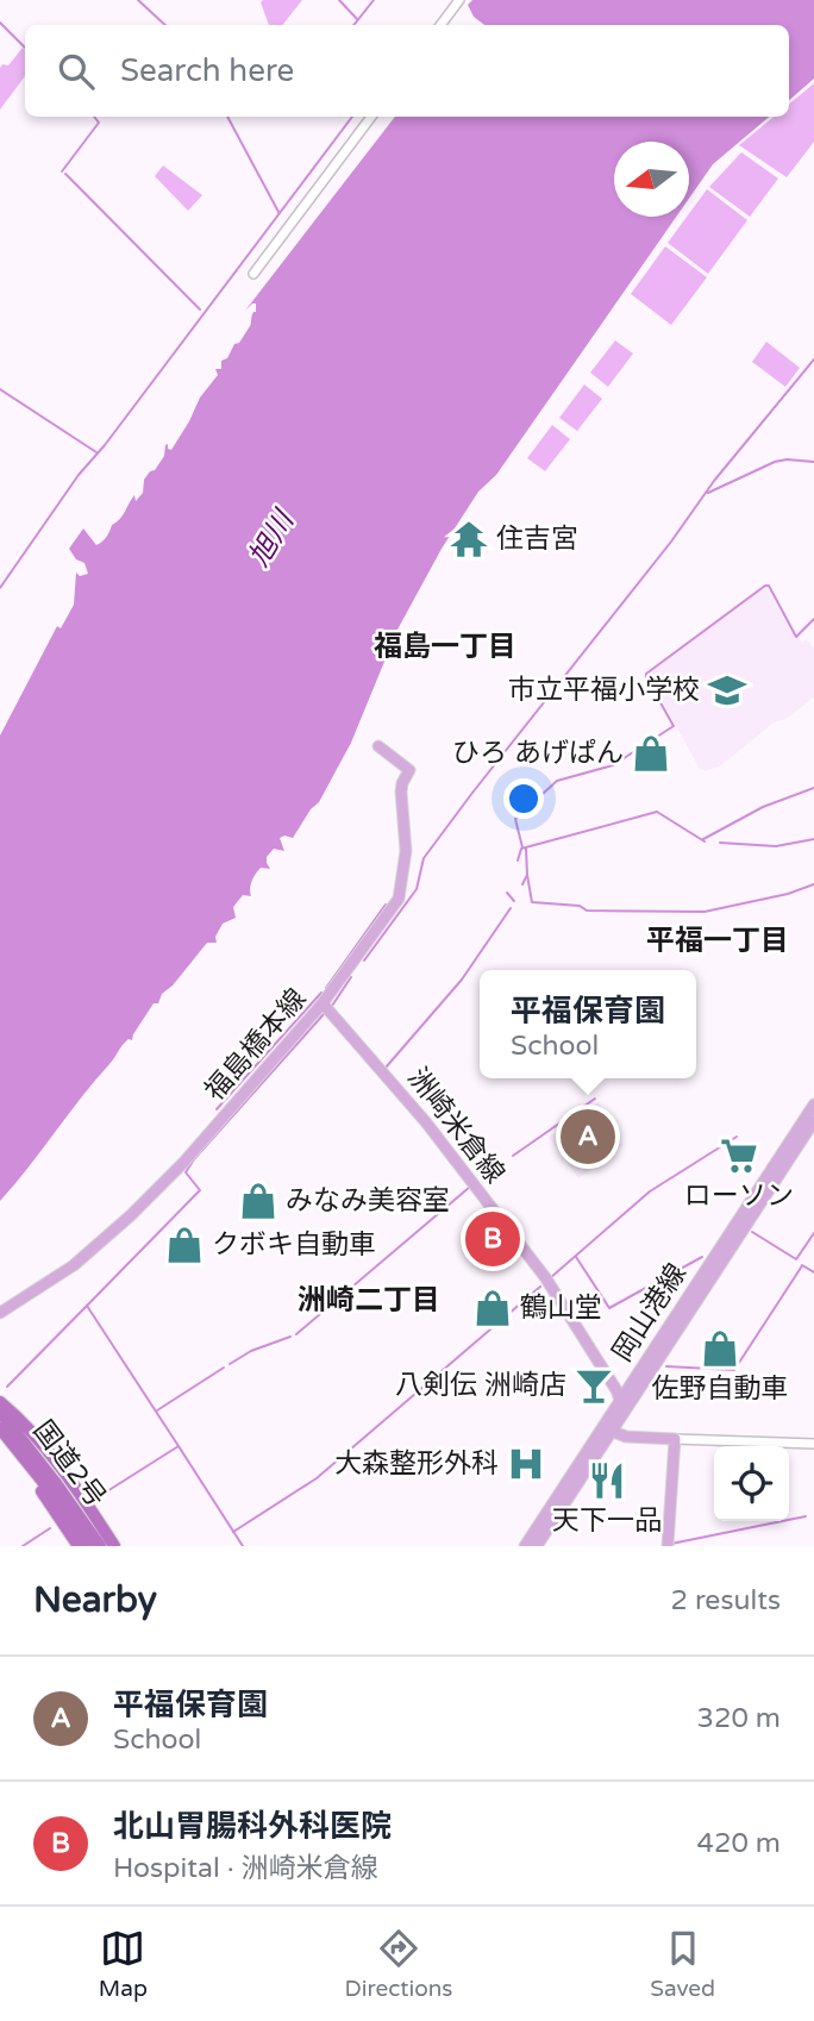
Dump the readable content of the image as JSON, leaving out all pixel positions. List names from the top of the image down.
{
  "streets": {
    "highway": ["国道2号"],
    "main road": ["福島橋本線", "洲崎米倉線", "岡山港線"]
  },
  "crossings": [
    ["福島橋本線", "洲崎米倉線"],
    ["洲崎米倉線", "岡山港線"]
  ],
  "districts": ["福島一丁目", "平福一丁目", "洲崎二丁目"],
  "water": ["旭川"],
  "places": {
    "temple": ["住吉宮"],
    "school or university": ["市立平福小学校"],
    "shop": [
      "ひろ あげぱん",
      "みなみ美容室",
      "クボキ自動車",
      "鶴山堂",
      "佐野自動車"
    ],
    "supermarket": ["ローソン"],
    "bar": ["八剣伝 洲崎店"],
    "hospital": ["大森整形外科"],
    "restaurant": ["天下一品"]
  },
  "north": "left",
  "page": {
    "search": "Search here",
    "popup": ["平福保育園", "School"],
    "pins": ["A", "B"],
    "heading": ["Nearby", "2 results"],
    "list": [
      {
        "mark": "A",
        "name": "平福保育園",
        "note": "School",
        "value": "320 m"
      },
      {
        "mark": "B",
        "name": "北山胃腸科外科医院",
        "note": "Hospital · 洲崎米倉線",
        "value": "420 m"
      }
    ],
    "nav": ["Map", "Directions", "Saved"]
  }
}
